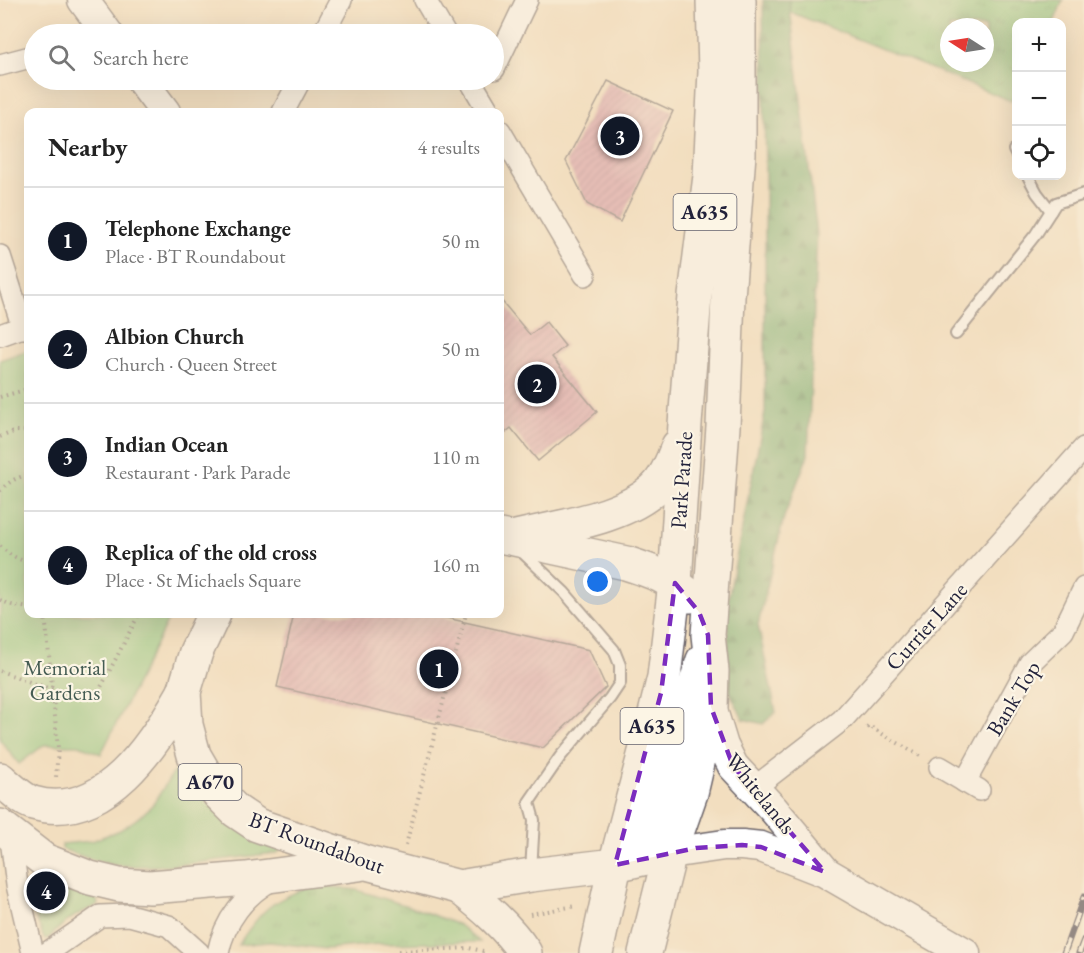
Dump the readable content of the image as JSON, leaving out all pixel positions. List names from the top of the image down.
{
  "streets": {
    "highway": [
      "A635",
      "Park Parade",
      "A670",
      "BT Roundabout"
    ],
    "main road": ["Whitelands"],
    "street": ["Currier Lane", "Bank Top"]
  },
  "crossings": [
    ["A635", "Park Parade"],
    ["Park Parade", "Whitelands"],
    ["Park Parade", "BT Roundabout"],
    ["Currier Lane", "Whitelands"],
    ["A670", "BT Roundabout"],
    ["Whitelands", "BT Roundabout"]
  ],
  "parks": ["Memorial Gardens"],
  "north": "left",
  "page": {
    "map_buttons": ["+", "−"],
    "search": "Search here",
    "heading": ["Nearby", "4 results"],
    "pins": [
      "3",
      "2",
      "1",
      "4"
    ],
    "list": [
      {
        "mark": "1",
        "name": "Telephone Exchange",
        "note": "Place · BT Roundabout",
        "value": "50 m"
      },
      {
        "mark": "2",
        "name": "Albion Church",
        "note": "Church · Queen Street",
        "value": "50 m"
      },
      {
        "mark": "3",
        "name": "Indian Ocean",
        "note": "Restaurant · Park Parade",
        "value": "110 m"
      },
      {
        "mark": "4",
        "name": "Replica of the old cross",
        "note": "Place · St Michaels Square",
        "value": "160 m"
      }
    ]
  }
}
